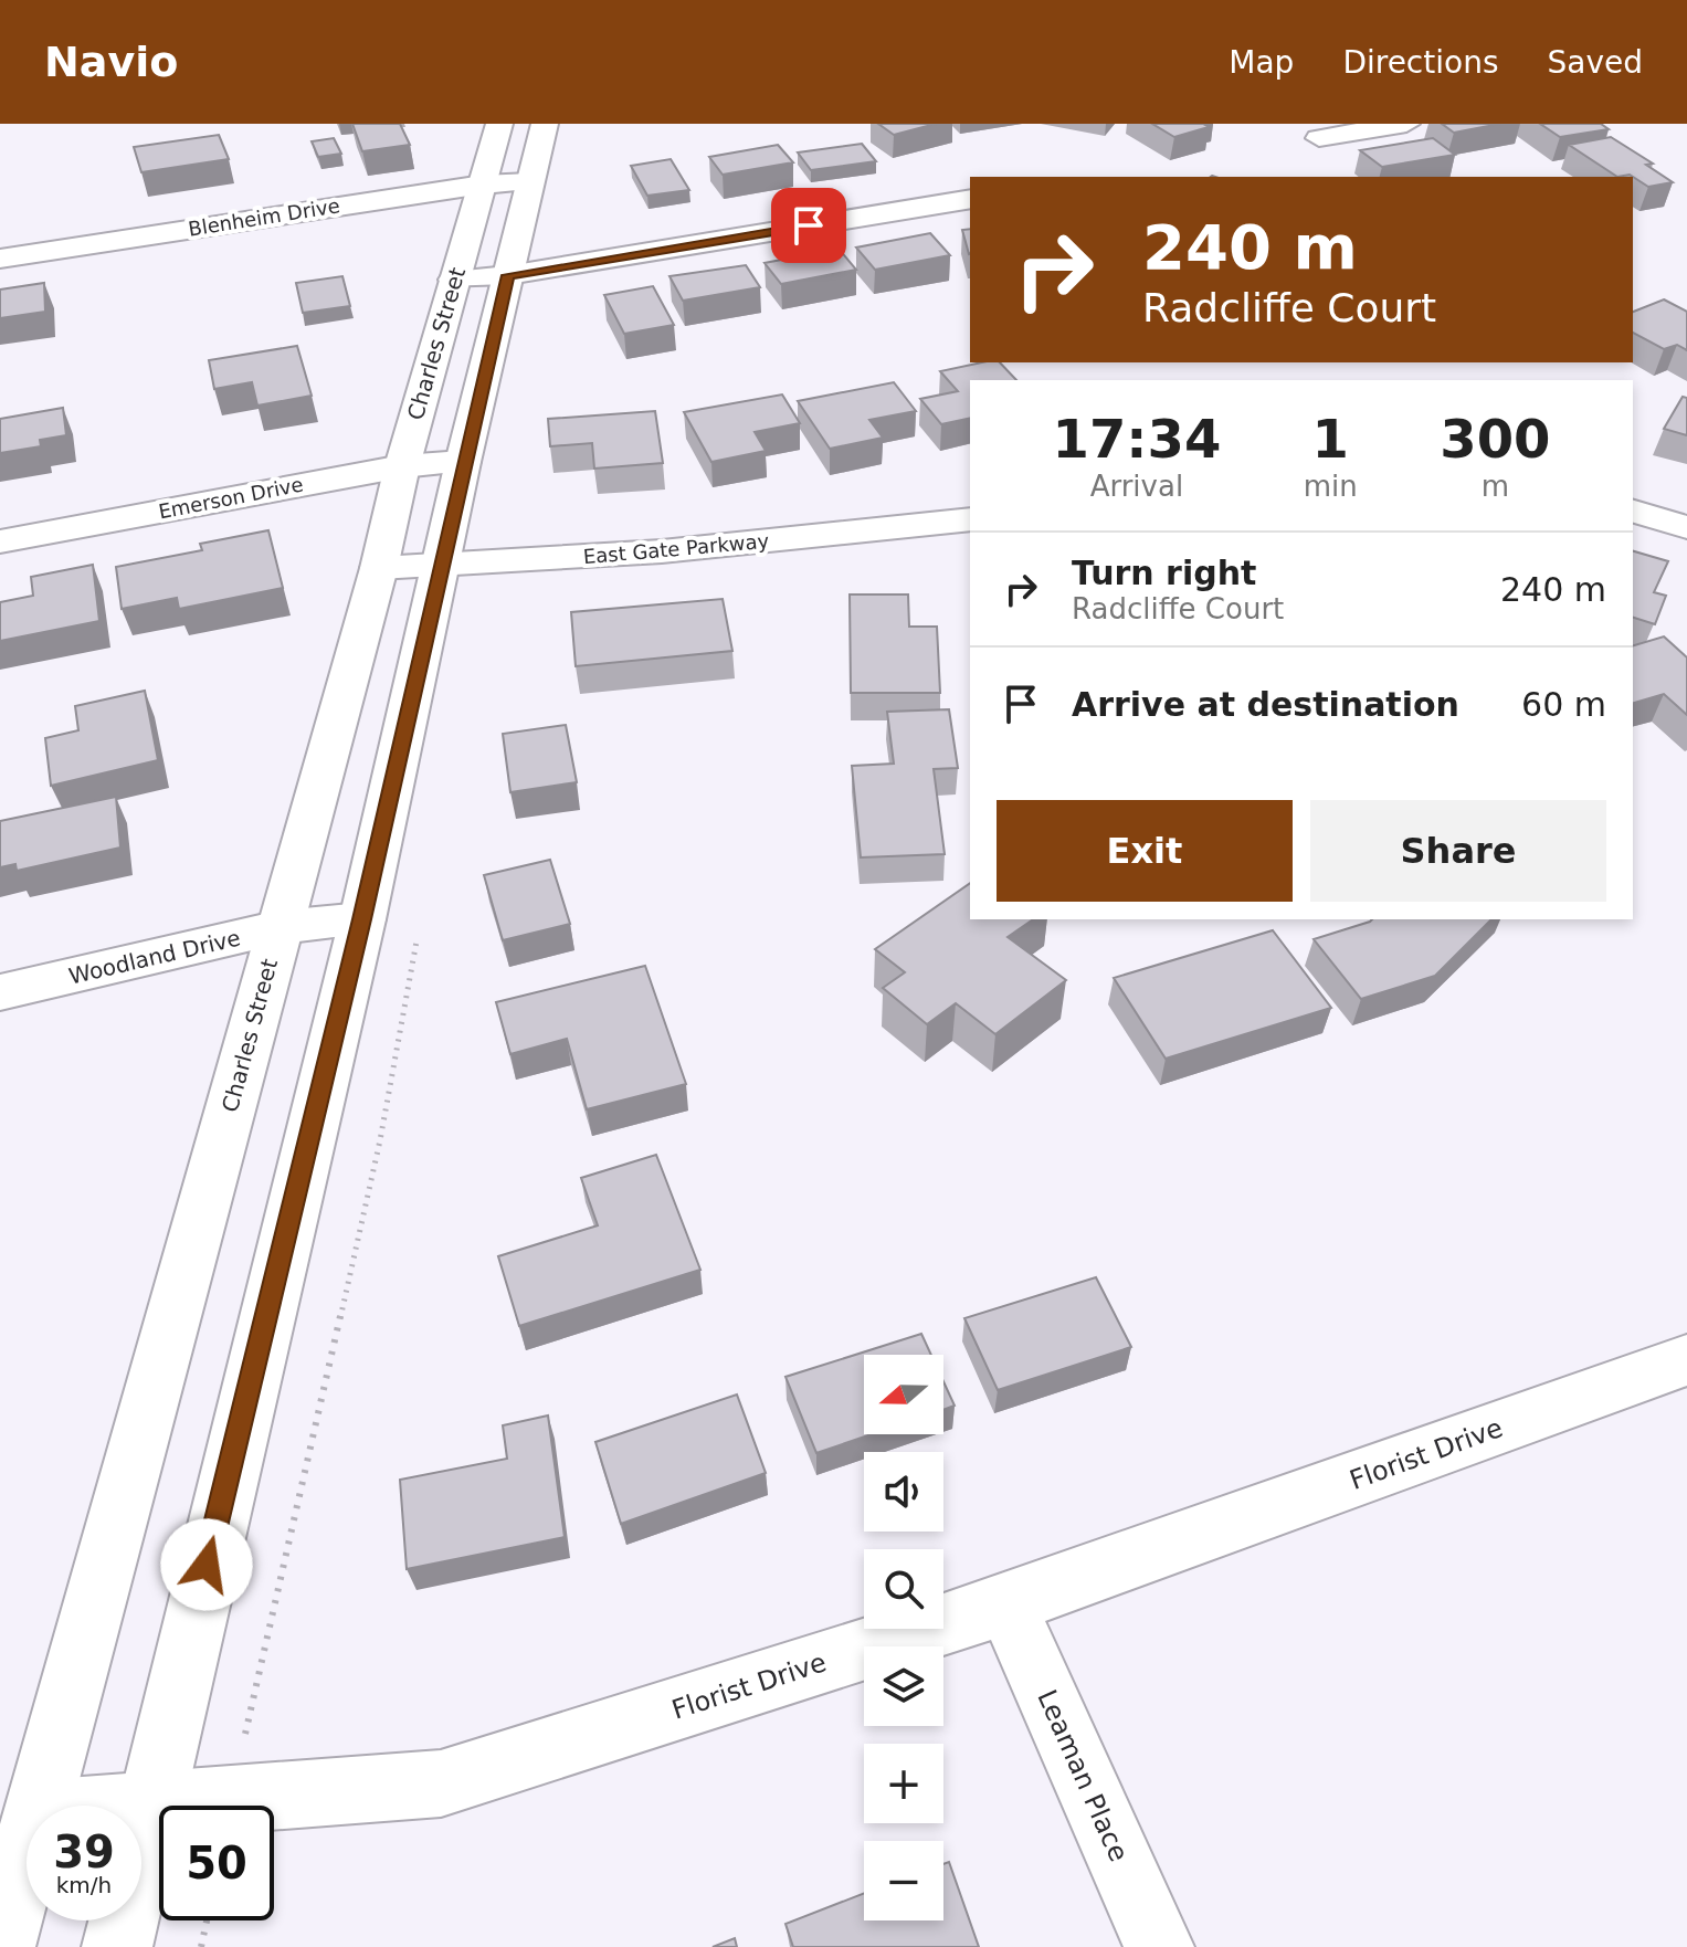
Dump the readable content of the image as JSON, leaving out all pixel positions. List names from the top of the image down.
{
  "streets": {
    "main road": [
      "Blenheim Drive",
      "Charles Street",
      "Emerson Drive",
      "East Gate Parkway",
      "Woodland Drive",
      "Florist Drive",
      "Leaman Place"
    ]
  },
  "crossings": [
    ["Blenheim Drive", "Charles Street"],
    ["Charles Street", "Emerson Drive"],
    ["Charles Street", "East Gate Parkway"],
    ["Charles Street", "Woodland Drive"],
    ["Charles Street", "Florist Drive"],
    ["Florist Drive", "Leaman Place"]
  ],
  "north": "left",
  "page": {
    "header": "Navio",
    "nav": ["Map", "Directions", "Saved"],
    "turn": ["240 m", "Radcliffe Court"],
    "eta": [
      "17:34",
      "Arrival",
      "1",
      "min",
      "300",
      "m"
    ],
    "list": [
      {
        "name": "Turn right",
        "note": "Radcliffe Court",
        "value": "240 m"
      },
      {
        "name": "Arrive at destination",
        "value": "60 m"
      }
    ],
    "buttons": ["Exit", "Share"],
    "map_buttons": ["+", "−"],
    "speed": "39 km/h",
    "limit": "50"
  }
}
